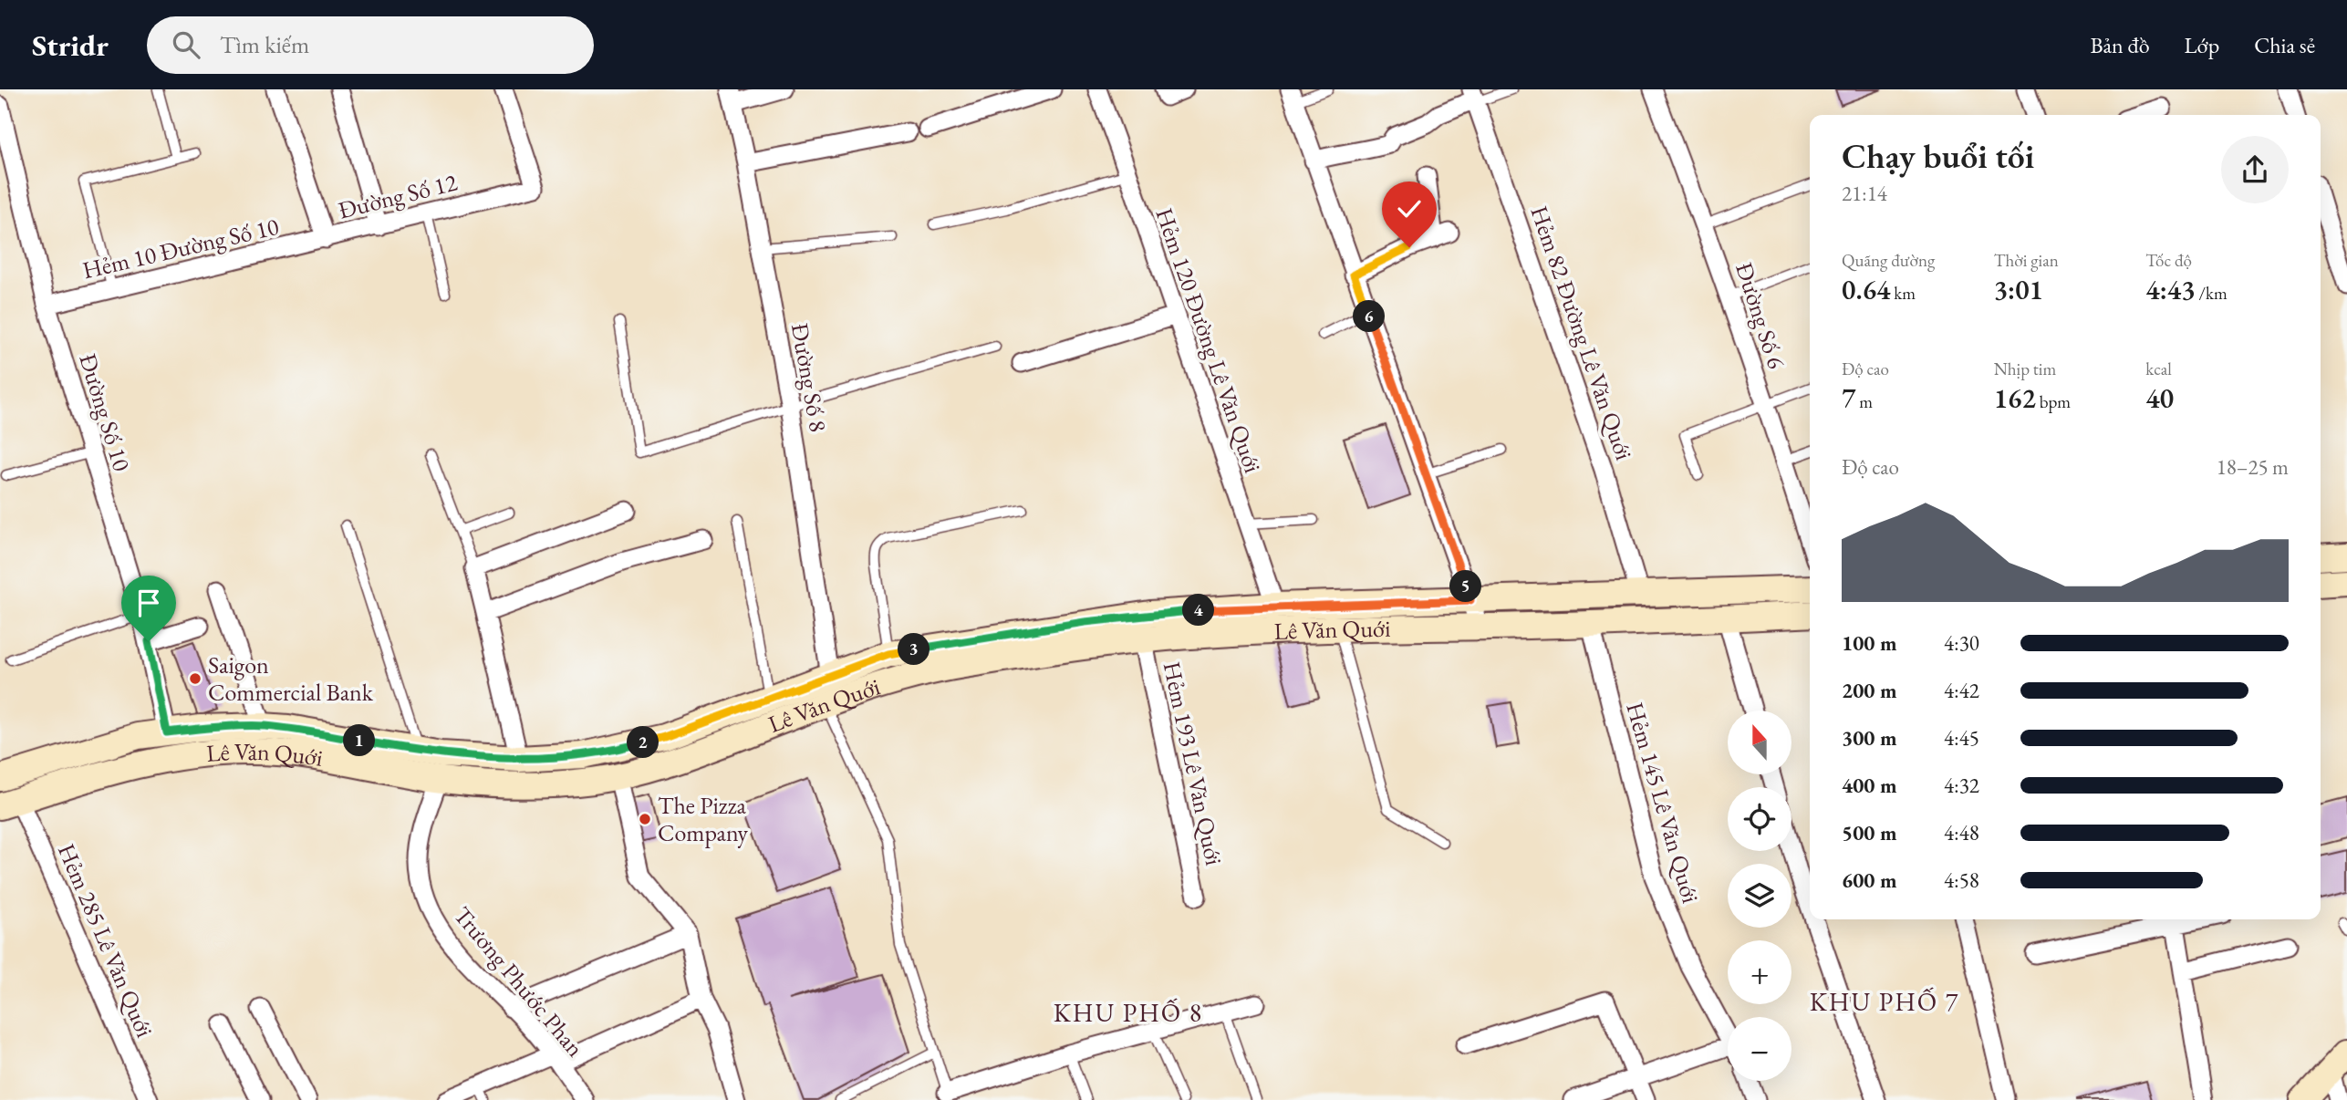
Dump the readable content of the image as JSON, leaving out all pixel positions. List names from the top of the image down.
{
  "streets": {
    "main road": ["Lê Văn Quới"],
    "street": [
      "Đường Số 12",
      "Hẻm 10 Đường Số 10",
      "Đường Số 6",
      "Hẻm 82 Đường Lê Văn Quới",
      "Hẻm 120 Đường Lê Văn Quới",
      "Đường Số 8",
      "Đường Số 10",
      "Hẻm 193 Lê Văn Quới",
      "Hẻm 145 Lê Văn Quới",
      "Hẻm 285 Lê Văn Quới",
      "Trương Phước Phan"
    ]
  },
  "crossings": [
    ["Đường Số 12", "Hẻm 10 Đường Số 10"],
    ["Hẻm 10 Đường Số 10", "Đường Số 10"],
    ["Hẻm 82 Đường Lê Văn Quới", "Lê Văn Quới"],
    ["Hẻm 120 Đường Lê Văn Quới", "Lê Văn Quới"],
    ["Đường Số 8", "Lê Văn Quới"],
    ["Đường Số 10", "Lê Văn Quới"],
    ["Lê Văn Quới", "Hẻm 193 Lê Văn Quới"],
    ["Lê Văn Quới", "Hẻm 145 Lê Văn Quới"],
    ["Lê Văn Quới", "Hẻm 285 Lê Văn Quới"],
    ["Lê Văn Quới", "Trương Phước Phan"]
  ],
  "districts": ["KHU PHỐ 7", "KHU PHỐ 8"],
  "places": ["Saigon Commercial Bank", "The Pizza Company"],
  "north": "top",
  "page": {
    "header": "Stridr",
    "search": "Tìm kiếm",
    "nav": ["Bản đồ", "Lớp", "Chia sẻ"],
    "heading": ["Chạy buổi tối", "21:14"],
    "stats": [
      ["Quãng đường", "0.64 km"],
      ["Thời gian", "3:01"],
      ["Tốc độ", "4:43 /km"],
      ["Độ cao", "7 m"],
      ["Nhịp tim", "162 bpm"],
      ["kcal", "40"]
    ],
    "pins": [
      "6",
      "5",
      "4",
      "3",
      "1",
      "2"
    ],
    "chart": ["Độ cao", "18–25 m"],
    "list": [
      {
        "name": "100 m",
        "note": "4:30"
      },
      {
        "name": "200 m",
        "note": "4:42"
      },
      {
        "name": "300 m",
        "note": "4:45"
      },
      {
        "name": "400 m",
        "note": "4:32"
      },
      {
        "name": "500 m",
        "note": "4:48"
      },
      {
        "name": "600 m",
        "note": "4:58"
      }
    ],
    "map_buttons": ["+", "−"]
  }
}
